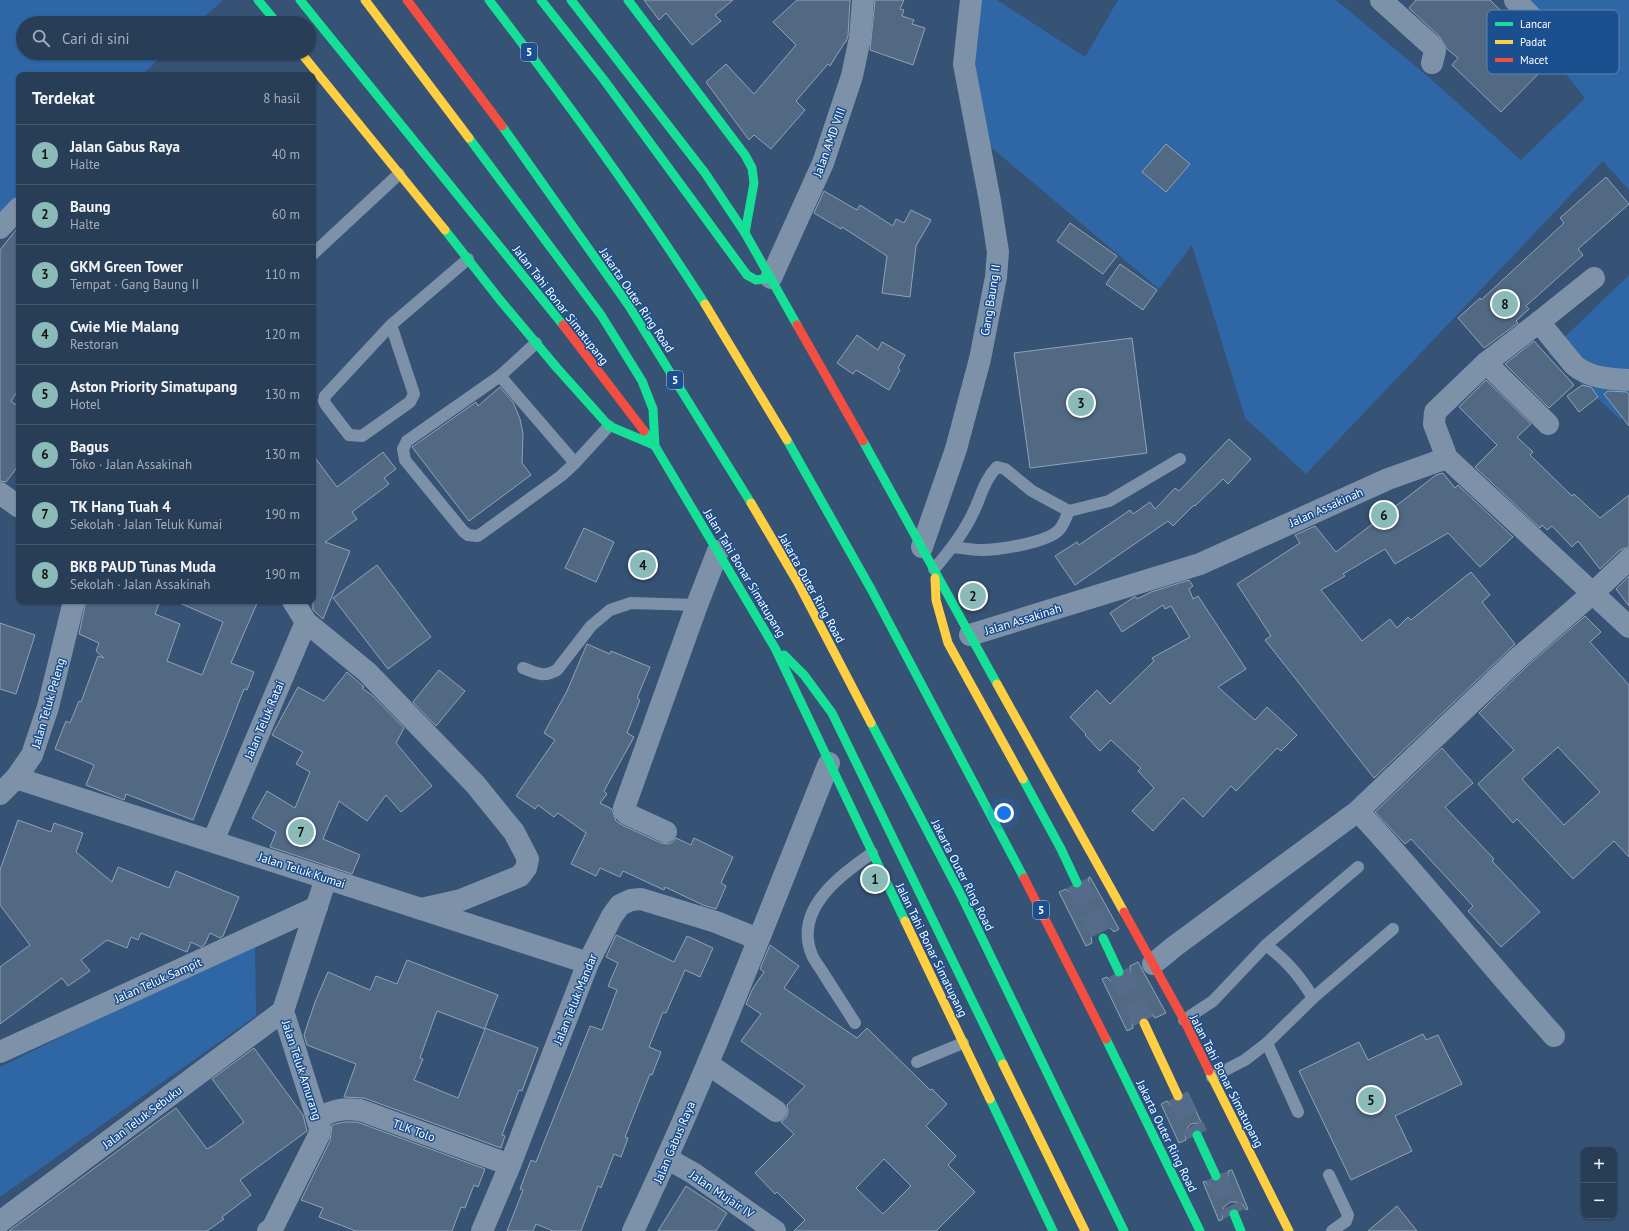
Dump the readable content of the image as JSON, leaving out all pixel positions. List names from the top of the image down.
{
  "streets": {
    "highway": ["5", "Jakarta Outer Ring Road", "Jalan Tahi Bonar Simatupang"],
    "street": [
      "Jalan AMD VIII",
      "Gang Baung II",
      "Jalan Assakinah",
      "Jalan Teluk Peleng",
      "Jalan Teluk Ratai",
      "Jalan Teluk Kumai",
      "Jalan Teluk Sampit",
      "Jalan Teluk Mandar",
      "Jalan Teluk Amurang",
      "Jalan Teluk Sebuku",
      "TLK Tolo",
      "Jalan Gabus Raya",
      "Jalan Mujair IV"
    ]
  },
  "crossings": [
    ["Jalan AMD VIII", "Jalan Tahi Bonar Simatupang"],
    ["Gang Baung II", "Jalan Tahi Bonar Simatupang"],
    ["Jalan Tahi Bonar Simatupang", "Jalan Assakinah"],
    ["Jalan Tahi Bonar Simatupang", "Jalan Gabus Raya"],
    ["Jalan Teluk Peleng", "Jalan Teluk Kumai"],
    ["Jalan Teluk Ratai", "Jalan Teluk Kumai"],
    ["Jalan Teluk Kumai", "Jalan Teluk Mandar"],
    ["Jalan Teluk Kumai", "Jalan Teluk Amurang"],
    ["Jalan Teluk Sampit", "Jalan Teluk Amurang"],
    ["Jalan Teluk Mandar", "TLK Tolo"],
    ["Jalan Teluk Mandar", "Jalan Gabus Raya"],
    ["Jalan Teluk Amurang", "Jalan Teluk Sebuku"],
    ["Jalan Teluk Amurang", "TLK Tolo"],
    ["Jalan Gabus Raya", "Jalan Mujair IV"]
  ],
  "legend": ["Lancar", "Padat", "Macet"],
  "page": {
    "search": "Cari di sini",
    "heading": ["Terdekat", "8 hasil"],
    "list": [
      {
        "mark": "1",
        "name": "Jalan Gabus Raya",
        "note": "Halte",
        "value": "40 m"
      },
      {
        "mark": "2",
        "name": "Baung",
        "note": "Halte",
        "value": "60 m"
      },
      {
        "mark": "3",
        "name": "GKM Green Tower",
        "note": "Tempat · Gang Baung II",
        "value": "110 m"
      },
      {
        "mark": "4",
        "name": "Cwie Mie Malang",
        "note": "Restoran",
        "value": "120 m"
      },
      {
        "mark": "5",
        "name": "Aston Priority Simatupang",
        "note": "Hotel",
        "value": "130 m"
      },
      {
        "mark": "6",
        "name": "Bagus",
        "note": "Toko · Jalan Assakinah",
        "value": "130 m"
      },
      {
        "mark": "7",
        "name": "TK Hang Tuah 4",
        "note": "Sekolah · Jalan Teluk Kumai",
        "value": "190 m"
      },
      {
        "mark": "8",
        "name": "BKB PAUD Tunas Muda",
        "note": "Sekolah · Jalan Assakinah",
        "value": "190 m"
      }
    ],
    "pins": [
      "8",
      "3",
      "6",
      "4",
      "2",
      "7",
      "1",
      "5"
    ],
    "map_buttons": ["+", "−"]
  }
}
